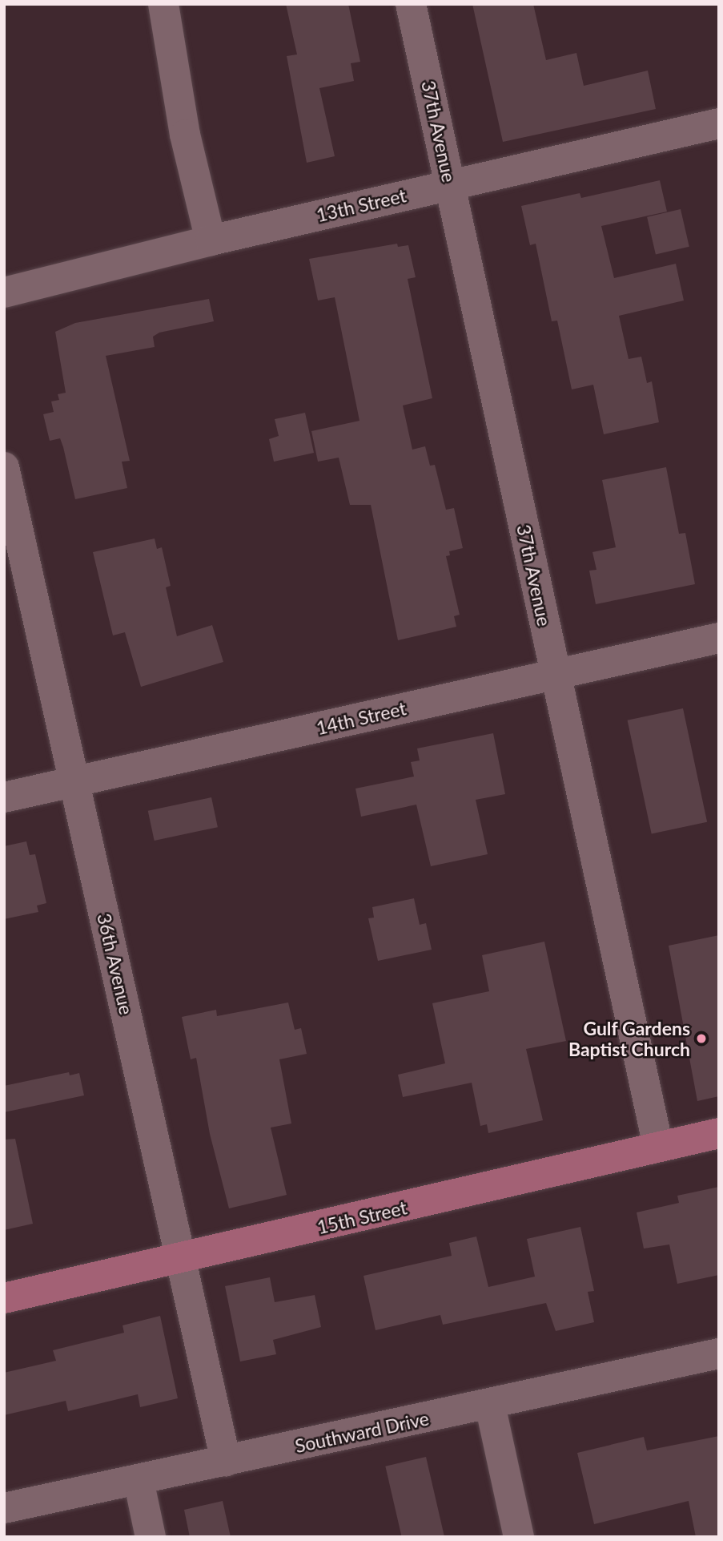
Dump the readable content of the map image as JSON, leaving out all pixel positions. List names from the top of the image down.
{
  "streets": {
    "main road": ["15th Street"],
    "street": [
      "37th Avenue",
      "13th Street",
      "14th Street",
      "36th Avenue",
      "Southward Drive"
    ]
  },
  "crossings": [
    ["37th Avenue", "13th Street"],
    ["37th Avenue", "14th Street"],
    ["37th Avenue", "15th Street"],
    ["14th Street", "36th Avenue"],
    ["36th Avenue", "15th Street"],
    ["36th Avenue", "Southward Drive"]
  ],
  "places": ["Gulf Gardens Baptist Church"]
}
